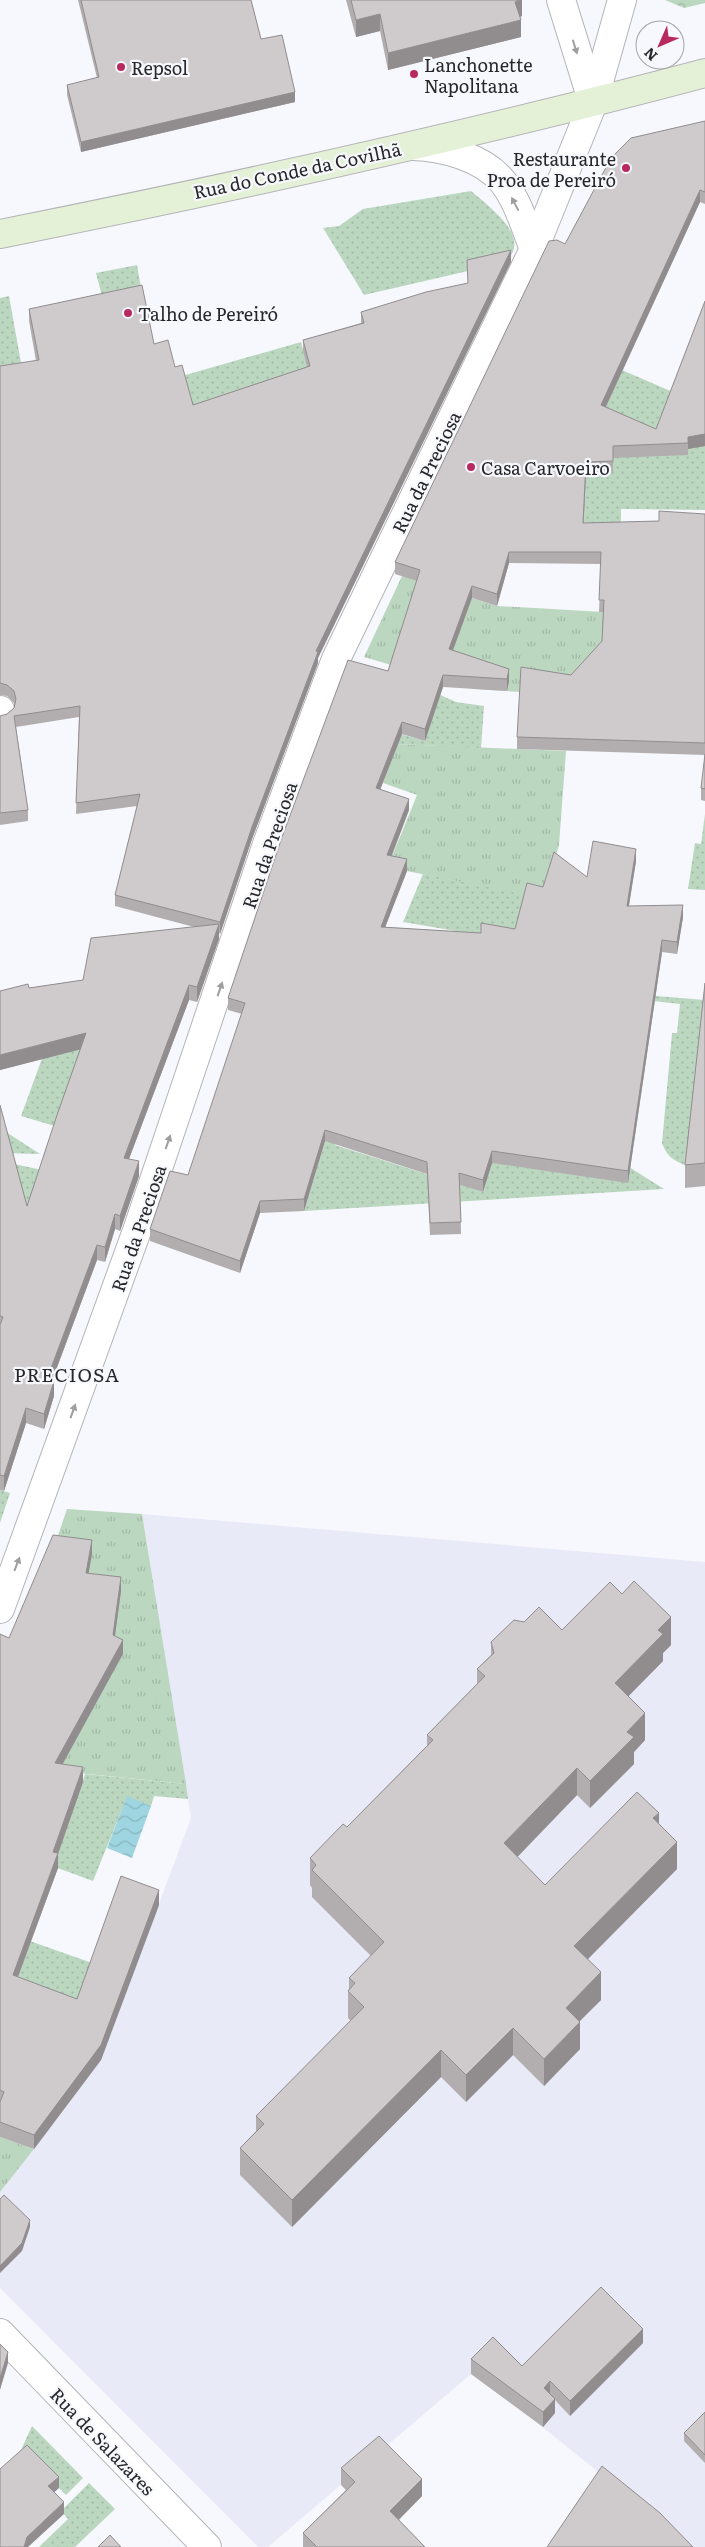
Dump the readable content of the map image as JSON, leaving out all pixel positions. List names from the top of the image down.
{
  "streets": {
    "main road": ["Rua do Conde da Covilhã"],
    "street": ["Rua da Preciosa", "Rua de Salazares"]
  },
  "crossings": [
    ["Rua do Conde da Covilhã", "Rua da Preciosa"]
  ],
  "one_way": ["Rua da Preciosa"],
  "districts": ["PRECIOSA"],
  "places": [
    "Repsol",
    "Lanchonette Napolitana",
    "Restaurante Proa de Pereiró",
    "Talho de Pereiró",
    "Casa Carvoeiro"
  ],
  "north": "bottom left"
}
